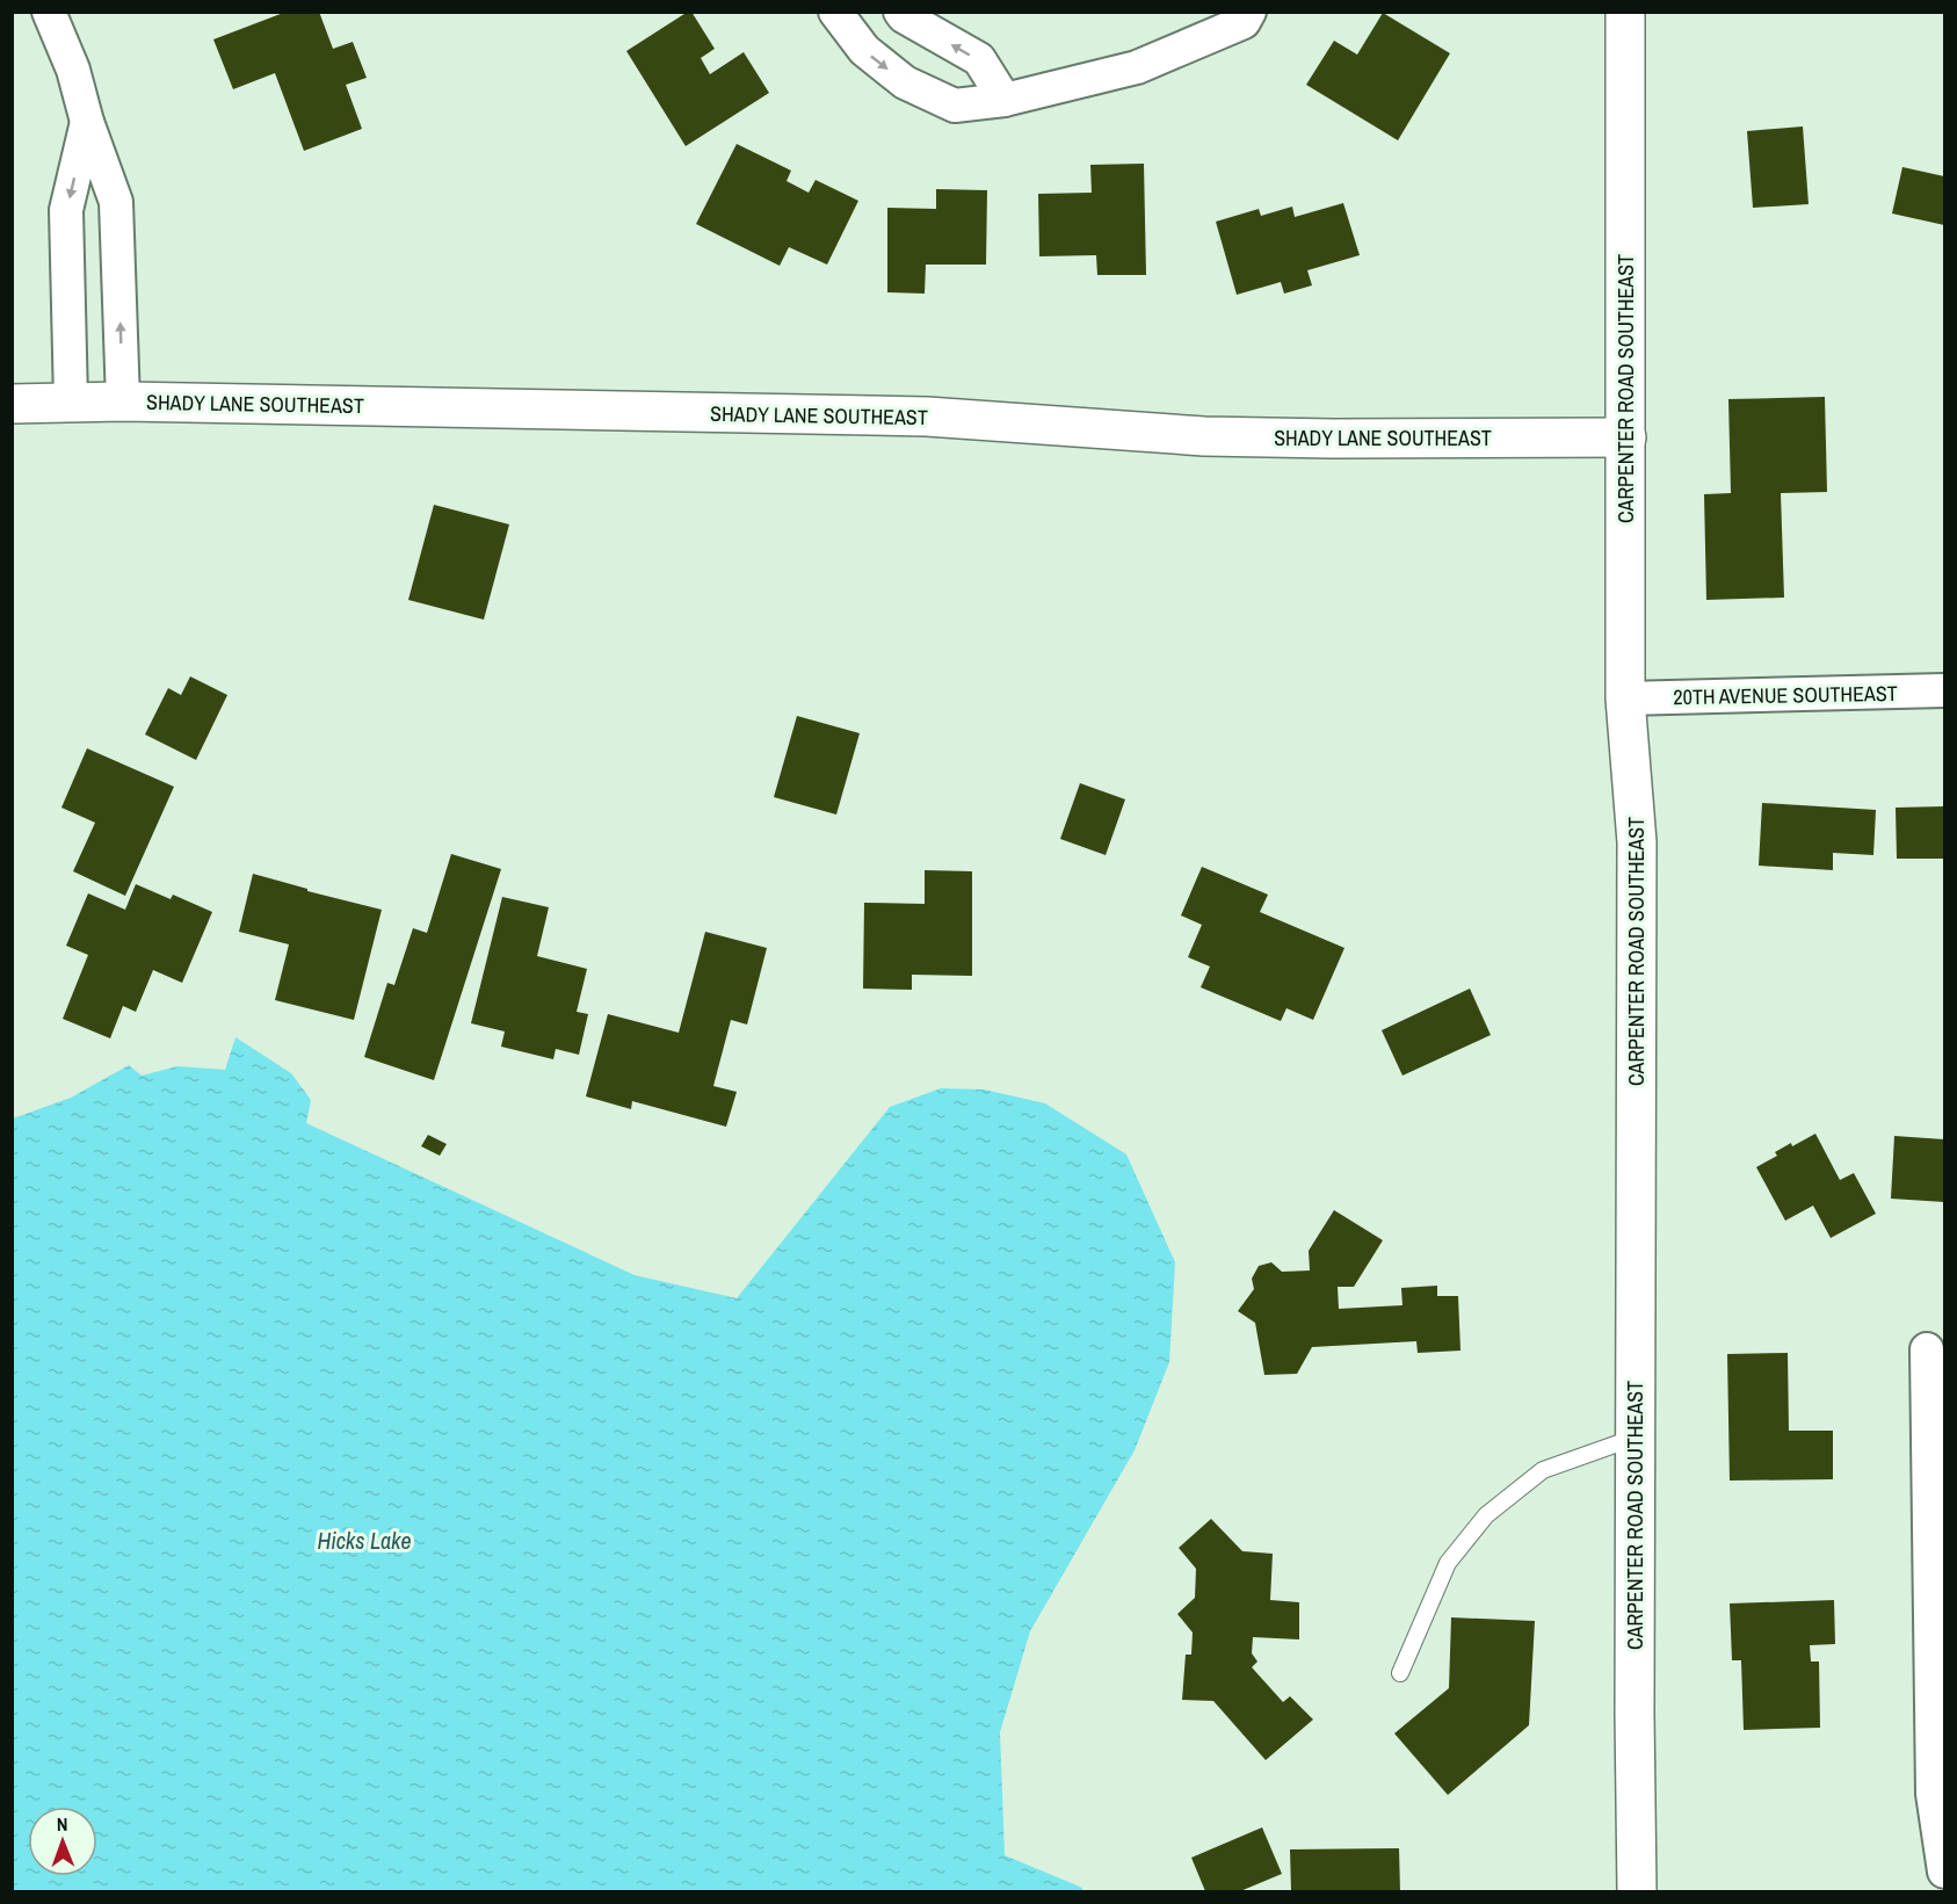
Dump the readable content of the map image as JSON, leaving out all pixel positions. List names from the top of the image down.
{
  "streets": {
    "street": ["CARPENTER ROAD SOUTHEAST", "SHADY LANE SOUTHEAST", "20TH AVENUE SOUTHEAST"]
  },
  "crossings": [
    ["CARPENTER ROAD SOUTHEAST", "SHADY LANE SOUTHEAST"],
    ["CARPENTER ROAD SOUTHEAST", "20TH AVENUE SOUTHEAST"]
  ],
  "water": ["Hicks Lake"],
  "north": "top"
}
